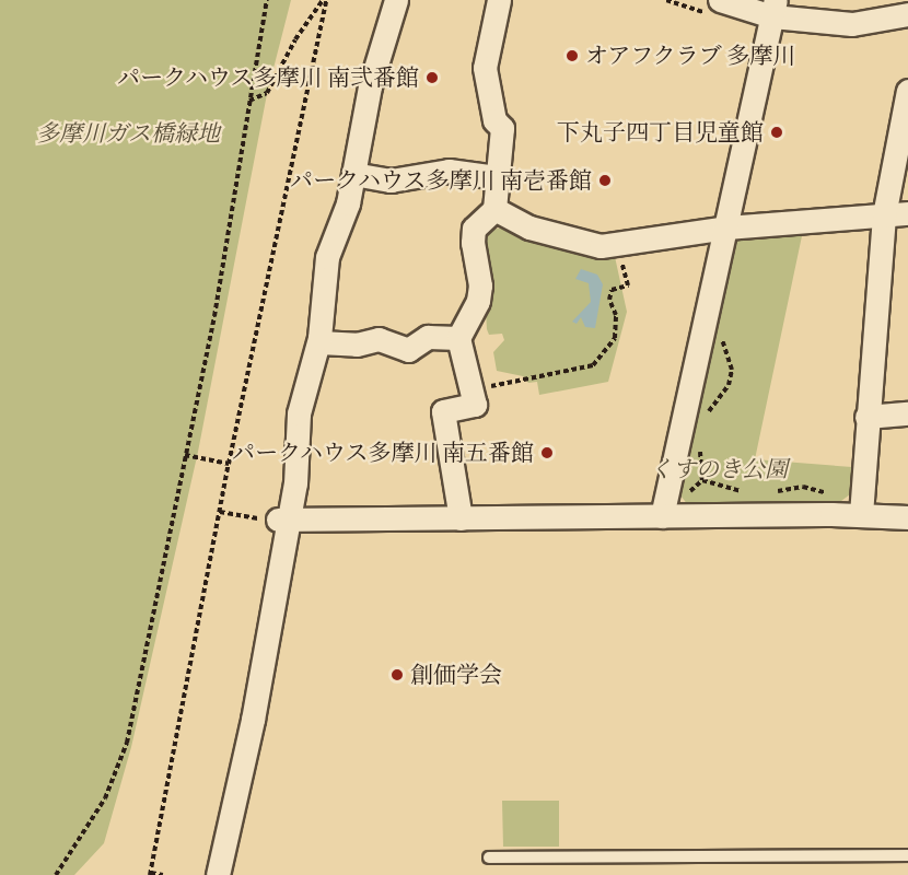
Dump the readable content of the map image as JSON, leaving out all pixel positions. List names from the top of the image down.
{
  "parks": ["多摩川ガス橋緑地", "くすのき公園"],
  "places": [
    "オアフクラブ 多摩川",
    "パークハウス多摩川 南弐番館",
    "下丸子四丁目児童館",
    "パークハウス多摩川 南壱番館",
    "パークハウス多摩川 南五番館",
    "創価学会"
  ]
}
